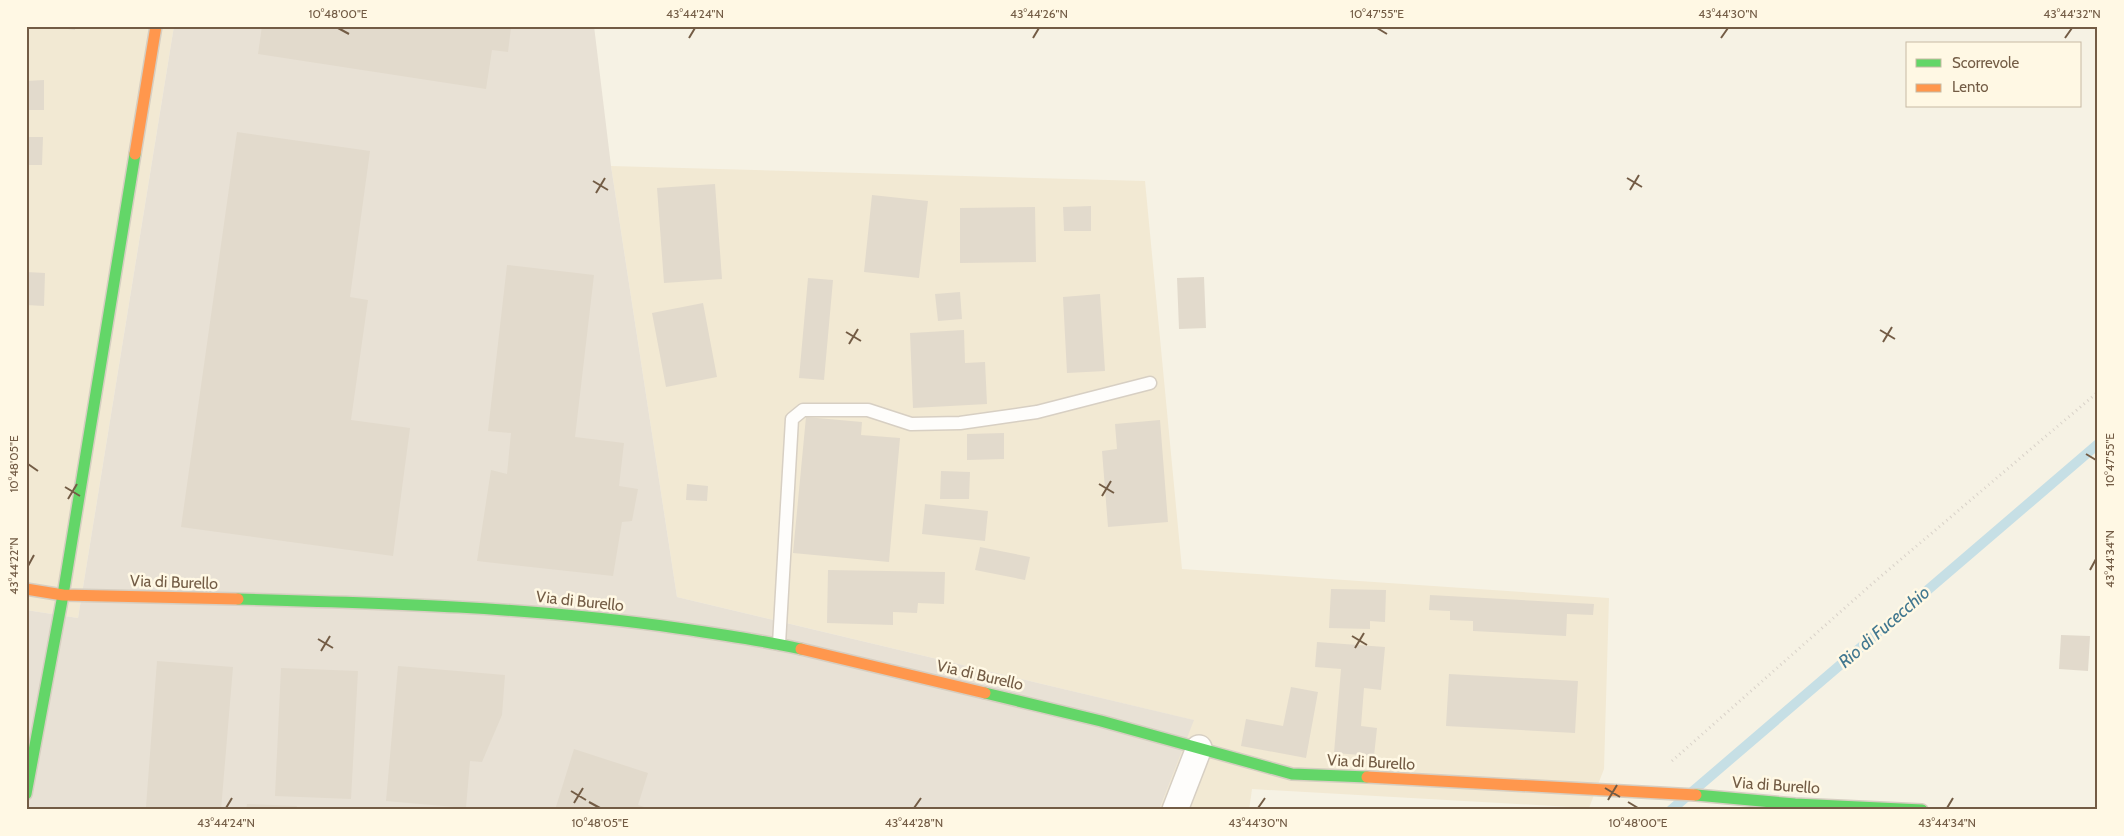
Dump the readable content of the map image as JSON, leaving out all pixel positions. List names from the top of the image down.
{
  "streets": {
    "street": ["Via di Burello"]
  },
  "water": ["Rio di Fucecchio"],
  "legend": ["Scorrevole", "Lento"],
  "coordinates": [
    "10°48'00\"E",
    "43°44'24\"N",
    "43°44'26\"N",
    "10°47'55\"E",
    "43°44'30\"N",
    "43°44'32\"N",
    "10°48'05\"E",
    "43°44'34\"N",
    "43°44'22\"N",
    "43°44'28\"N"
  ]
}
